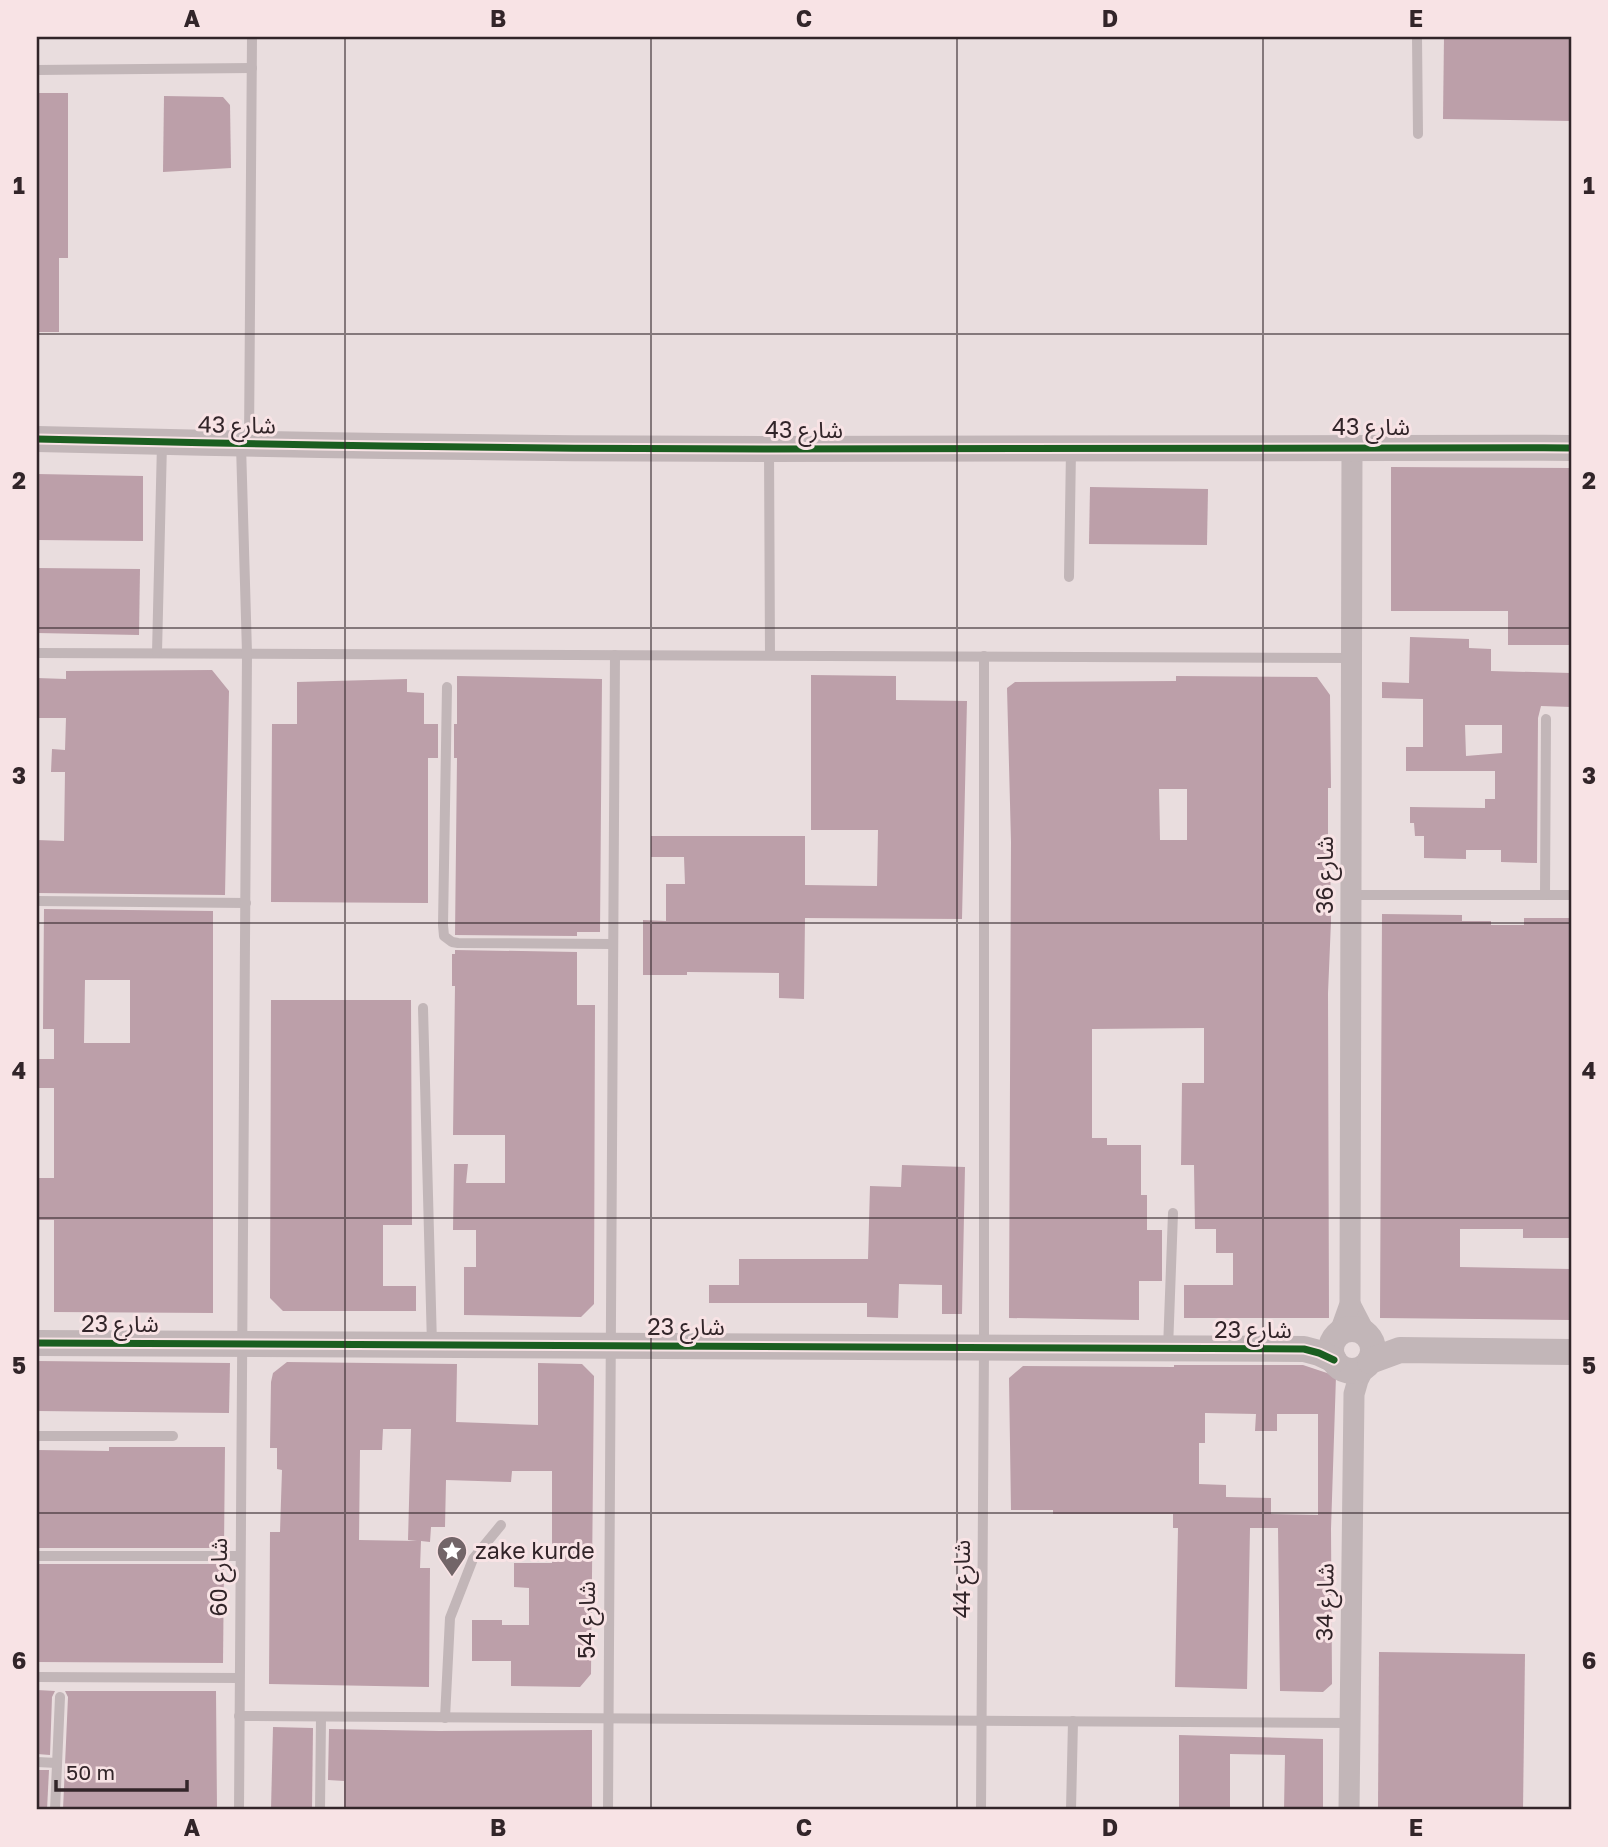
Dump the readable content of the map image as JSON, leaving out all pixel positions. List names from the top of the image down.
{
  "streets": {
    "street": [
      "شارع 43",
      "شارع 36",
      "شارع 23",
      "شارع 34"
    ],
    "lane": ["شارع 60", "شارع 44", "شارع 54"]
  },
  "crossings": [
    ["شارع 43", "شارع 36"],
    ["شارع 43", "شارع 60"],
    ["شارع 36", "شارع 23"],
    ["شارع 36", "شارع 34"],
    ["شارع 23", "شارع 60"],
    ["شارع 23", "شارع 44"],
    ["شارع 23", "شارع 34"],
    ["شارع 23", "شارع 54"]
  ],
  "places": {
    "place": ["zake kurde"]
  },
  "scale_bar": "50 m",
  "grid": {
    "columns": [
      "A",
      "B",
      "C",
      "D",
      "E"
    ],
    "rows": [
      "1",
      "2",
      "3",
      "4",
      "5",
      "6"
    ]
  }
}
